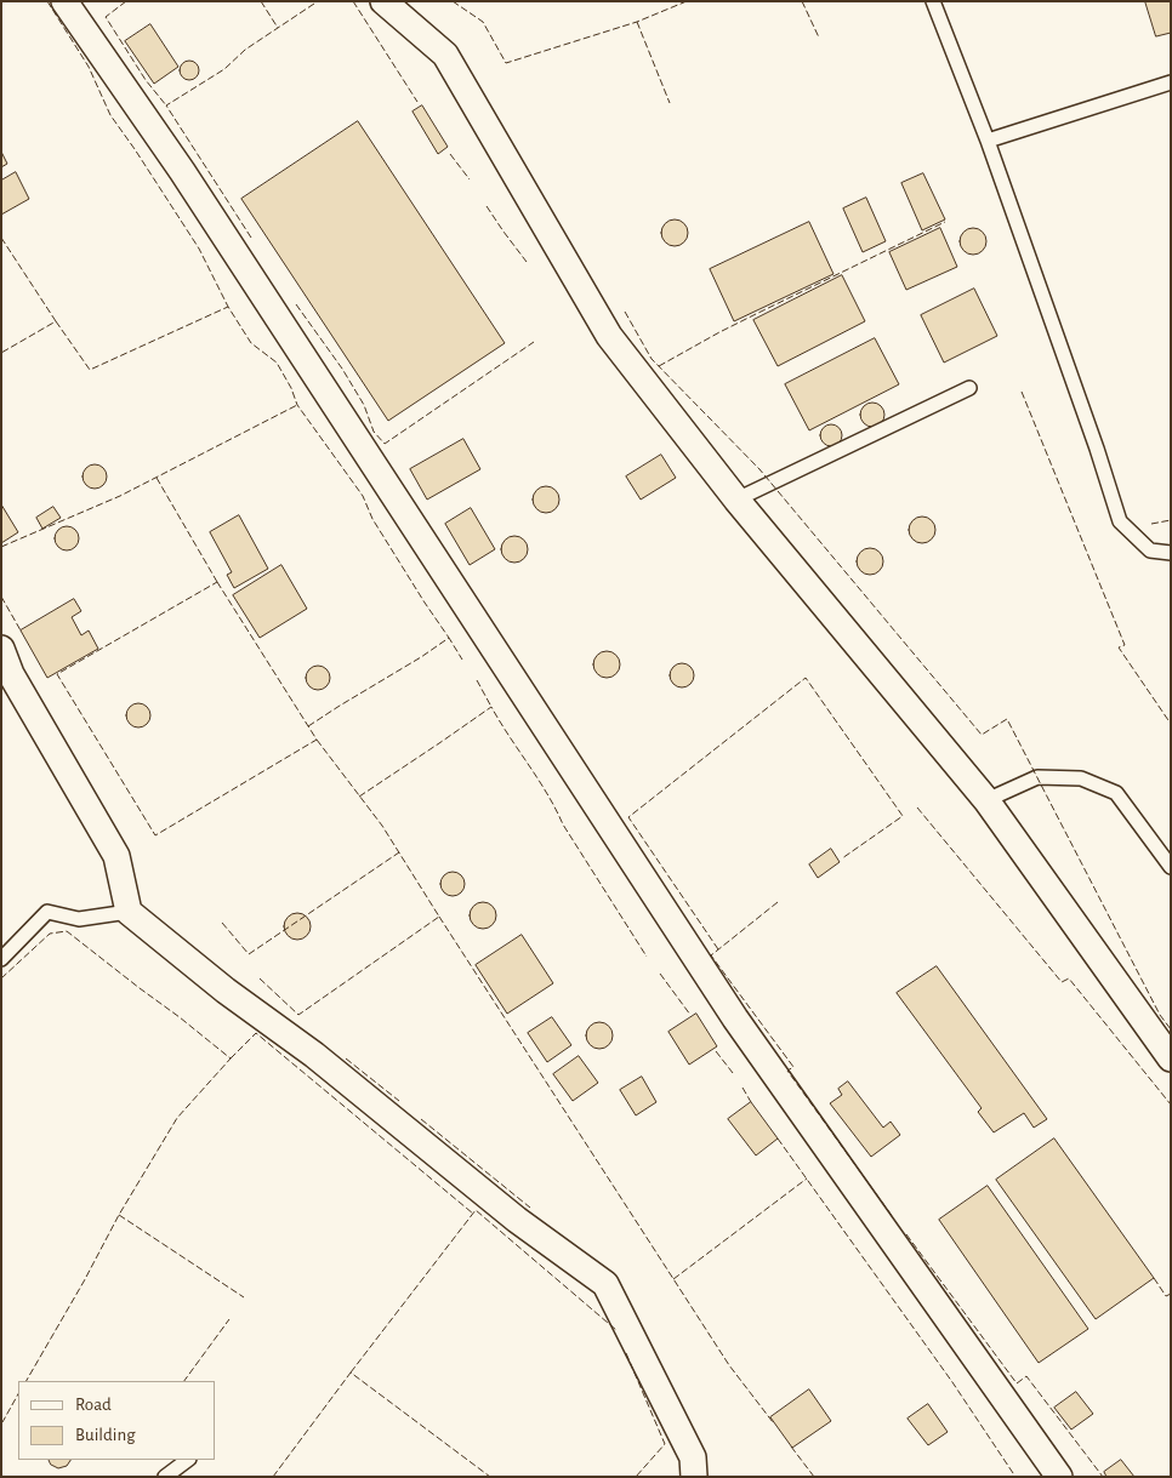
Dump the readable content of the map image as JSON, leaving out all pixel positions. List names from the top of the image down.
{
  "legend": ["Road", "Building"]
}
